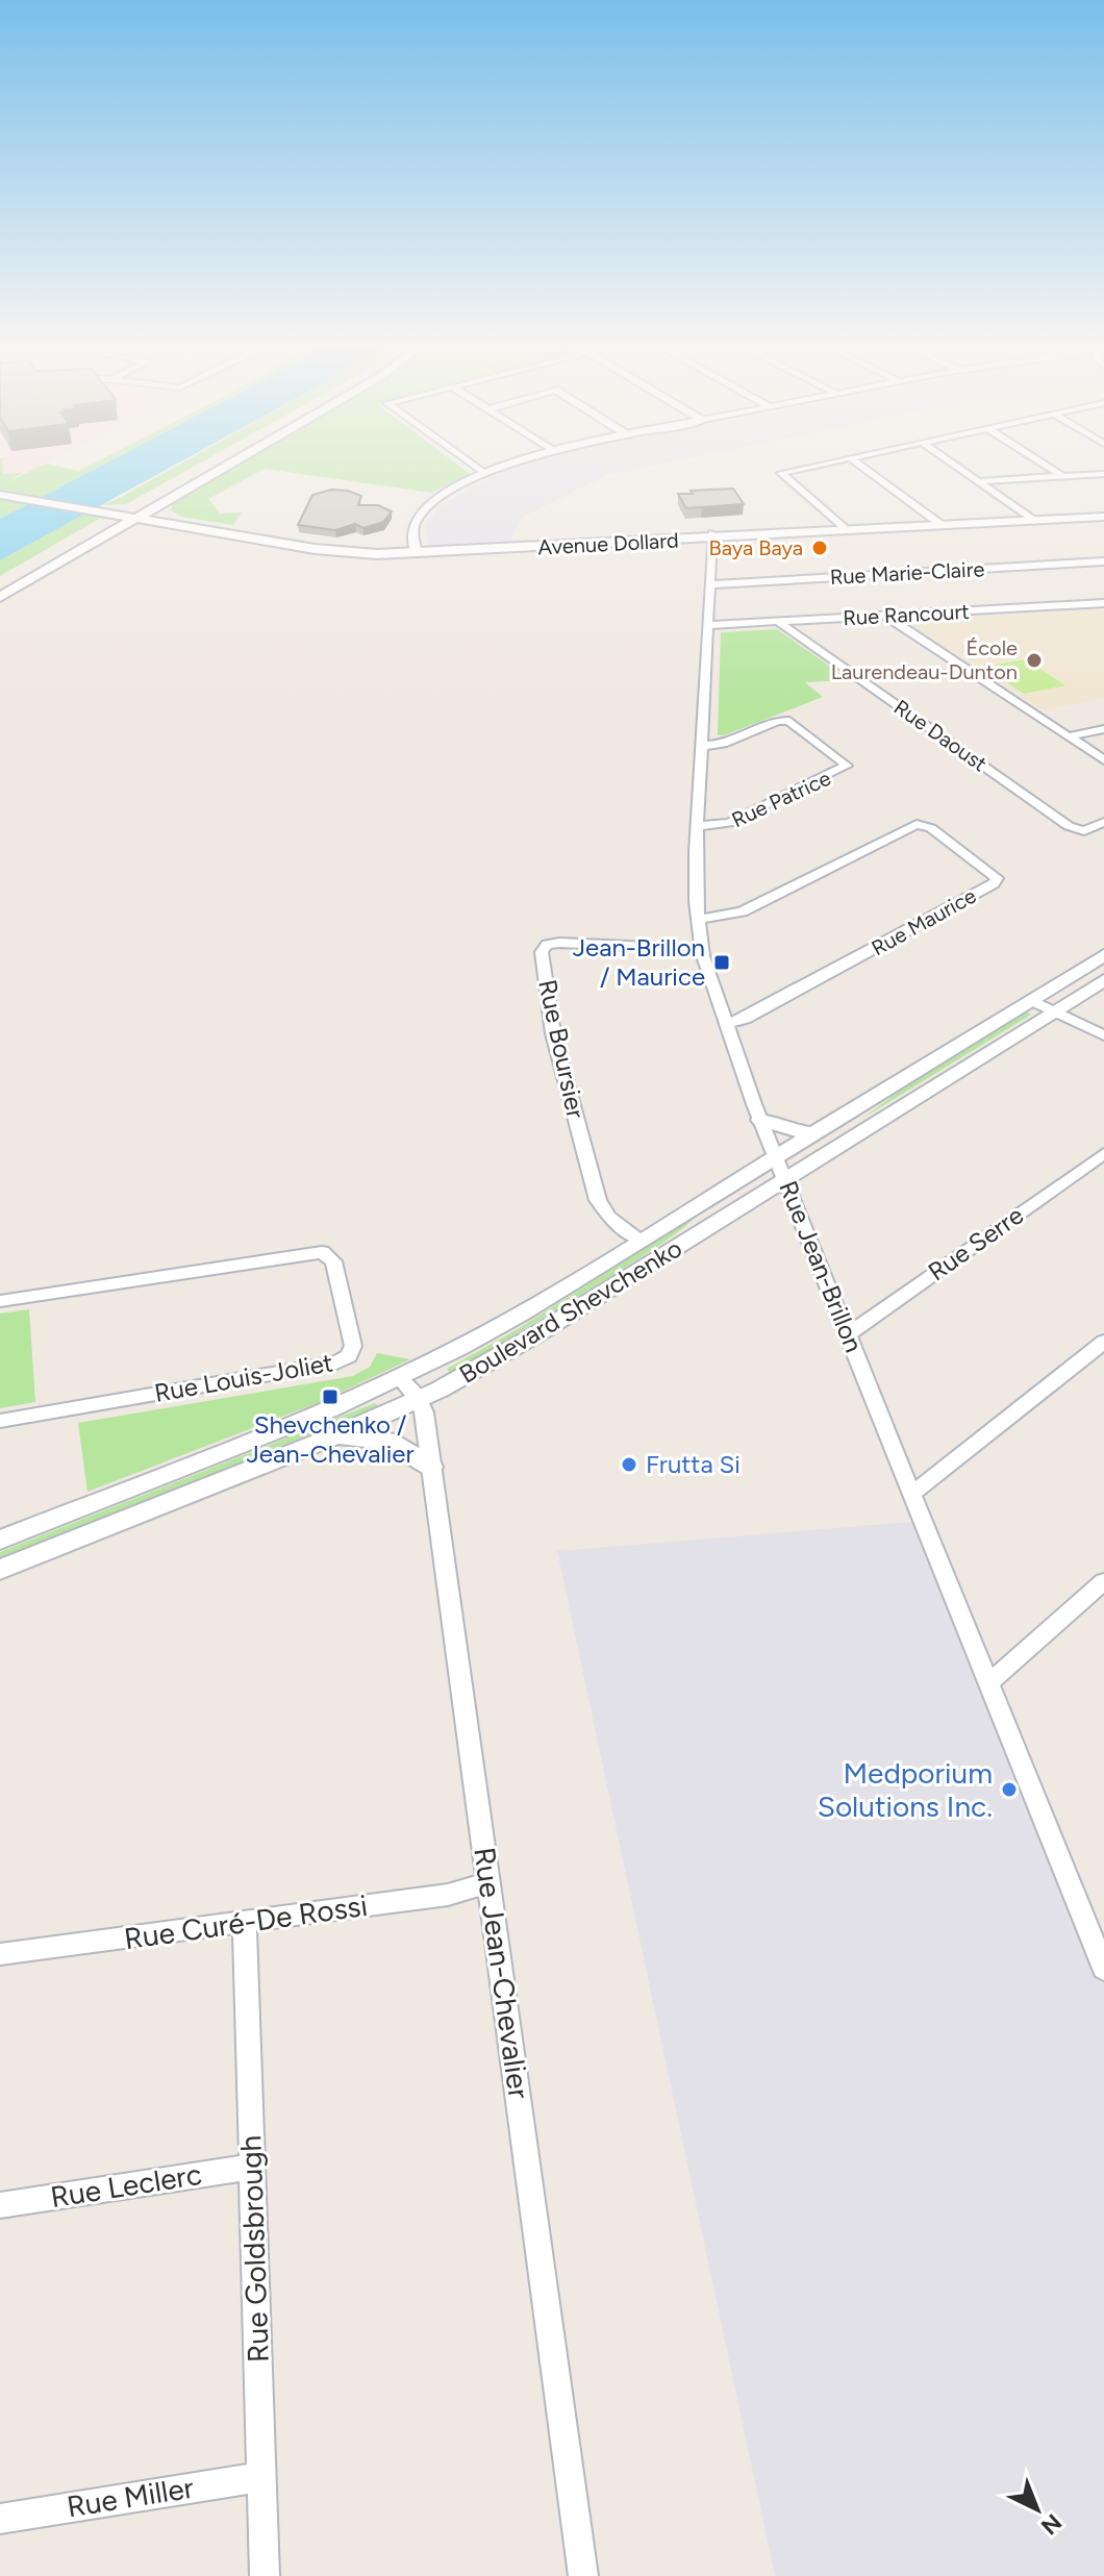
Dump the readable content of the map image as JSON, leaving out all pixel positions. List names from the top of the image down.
{
  "streets": {
    "main road": ["Avenue Dollard"],
    "street": [
      "Rue Marie-Claire",
      "Rue Rancourt",
      "Rue Daoust",
      "Rue Patrice",
      "Rue Maurice",
      "Rue Boursier",
      "Rue Serre",
      "Rue Jean-Brillon",
      "Boulevard Shevchenko",
      "Rue Louis-Joliet",
      "Rue Curé-De Rossi",
      "Rue Jean-Chevalier",
      "Rue Leclerc",
      "Rue Goldsbrough",
      "Rue Miller"
    ]
  },
  "crossings": [
    ["Avenue Dollard", "Rue Jean-Brillon"],
    ["Rue Marie-Claire", "Rue Jean-Brillon"],
    ["Rue Rancourt", "Rue Daoust"],
    ["Rue Rancourt", "Rue Jean-Brillon"],
    ["Rue Patrice", "Rue Jean-Brillon"],
    ["Rue Maurice", "Rue Jean-Brillon"],
    ["Rue Boursier", "Rue Jean-Brillon"],
    ["Rue Boursier", "Boulevard Shevchenko"],
    ["Rue Serre", "Rue Jean-Brillon"],
    ["Rue Jean-Brillon", "Boulevard Shevchenko"],
    ["Boulevard Shevchenko", "Rue Jean-Chevalier"],
    ["Rue Curé-De Rossi", "Rue Jean-Chevalier"],
    ["Rue Curé-De Rossi", "Rue Goldsbrough"],
    ["Rue Leclerc", "Rue Goldsbrough"],
    ["Rue Goldsbrough", "Rue Miller"]
  ],
  "places": {
    "other": [
      "Baya Baya",
      "École Laurendeau-Dunton",
      "Frutta Si",
      "Medporium Solutions Inc."
    ],
    "transit": ["Jean-Brillon / Maurice", "Shevchenko / Jean-Chevalier"]
  },
  "north": "bottom right"
}
